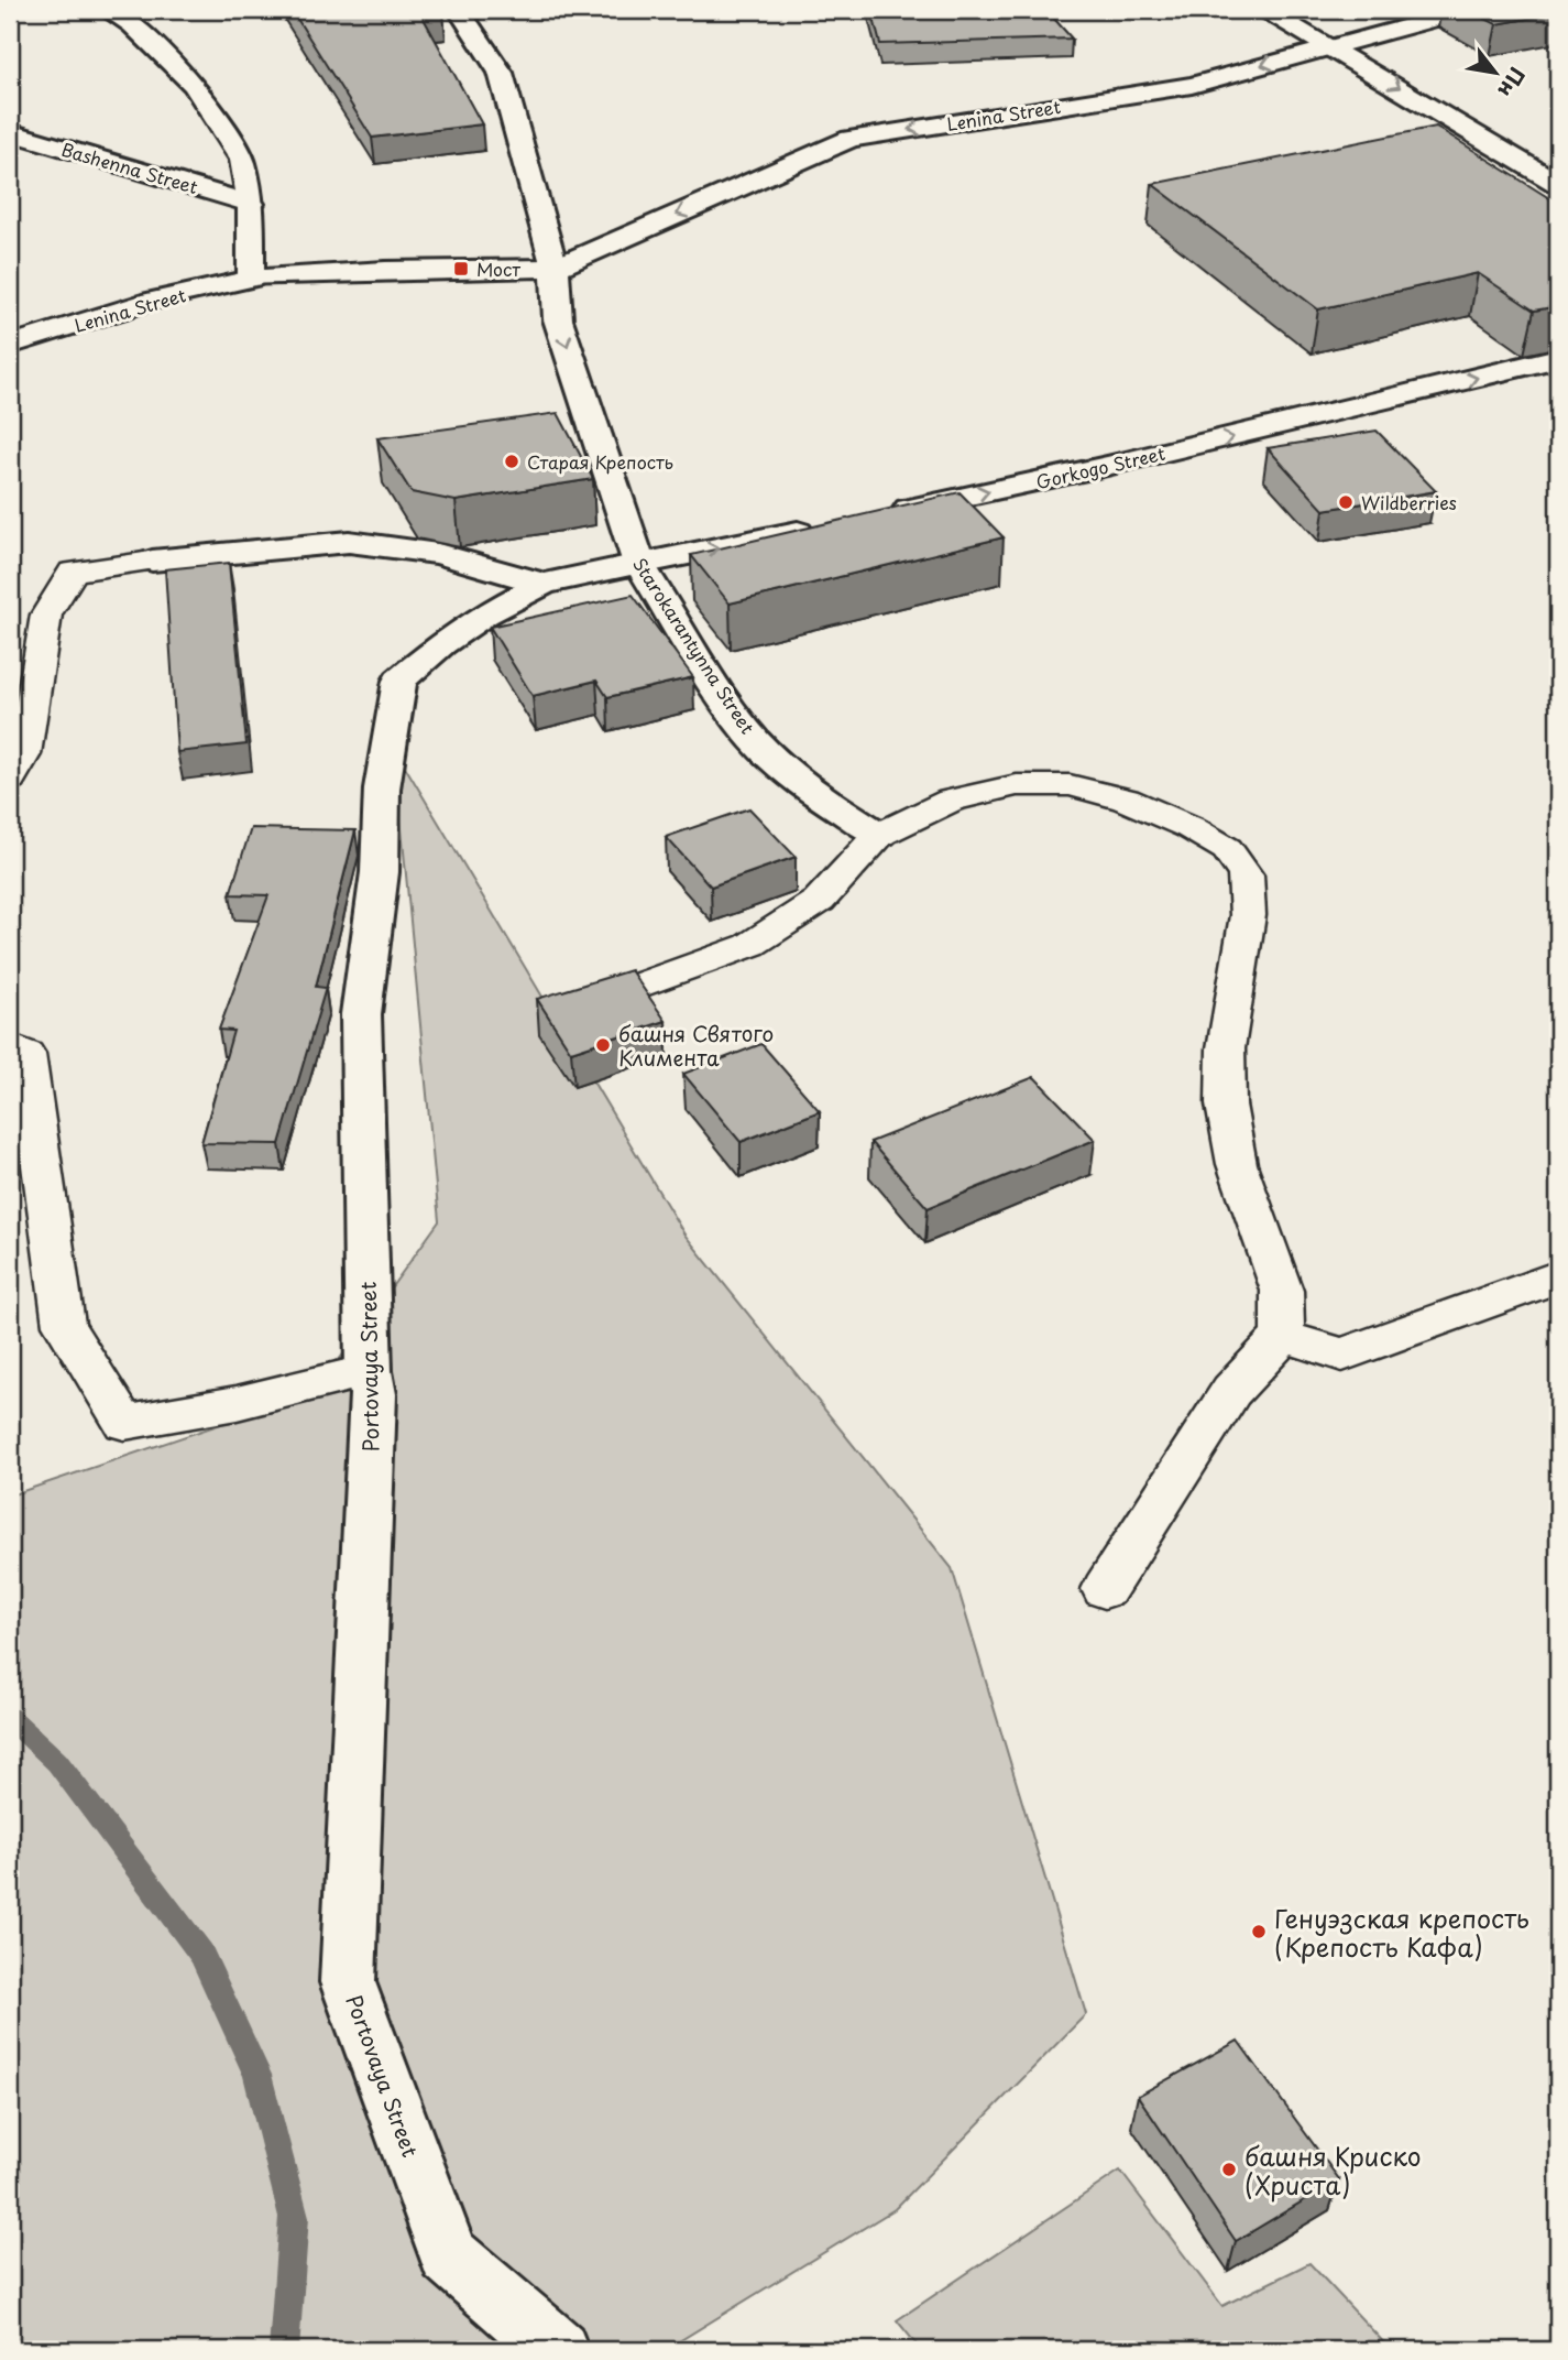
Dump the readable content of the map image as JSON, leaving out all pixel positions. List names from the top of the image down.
{
  "streets": {
    "street": [
      "Lenina Street",
      "Bashenna Street",
      "Gorkogo Street",
      "Starokarantynna Street",
      "Portovaya Street"
    ]
  },
  "crossings": [
    ["Lenina Street", "Starokarantynna Street"],
    ["Starokarantynna Street", "Portovaya Street"]
  ],
  "one_way": ["Lenina Street", "Gorkogo Street"],
  "places": {
    "transit": ["Мост"],
    "other": [
      "Старая Крепость",
      "Wildberries",
      "башня Святого Климента",
      "Генуэзская крепость (Крепость Кафа)",
      "башня Криско (Христа)"
    ]
  },
  "north": "bottom right"
}
